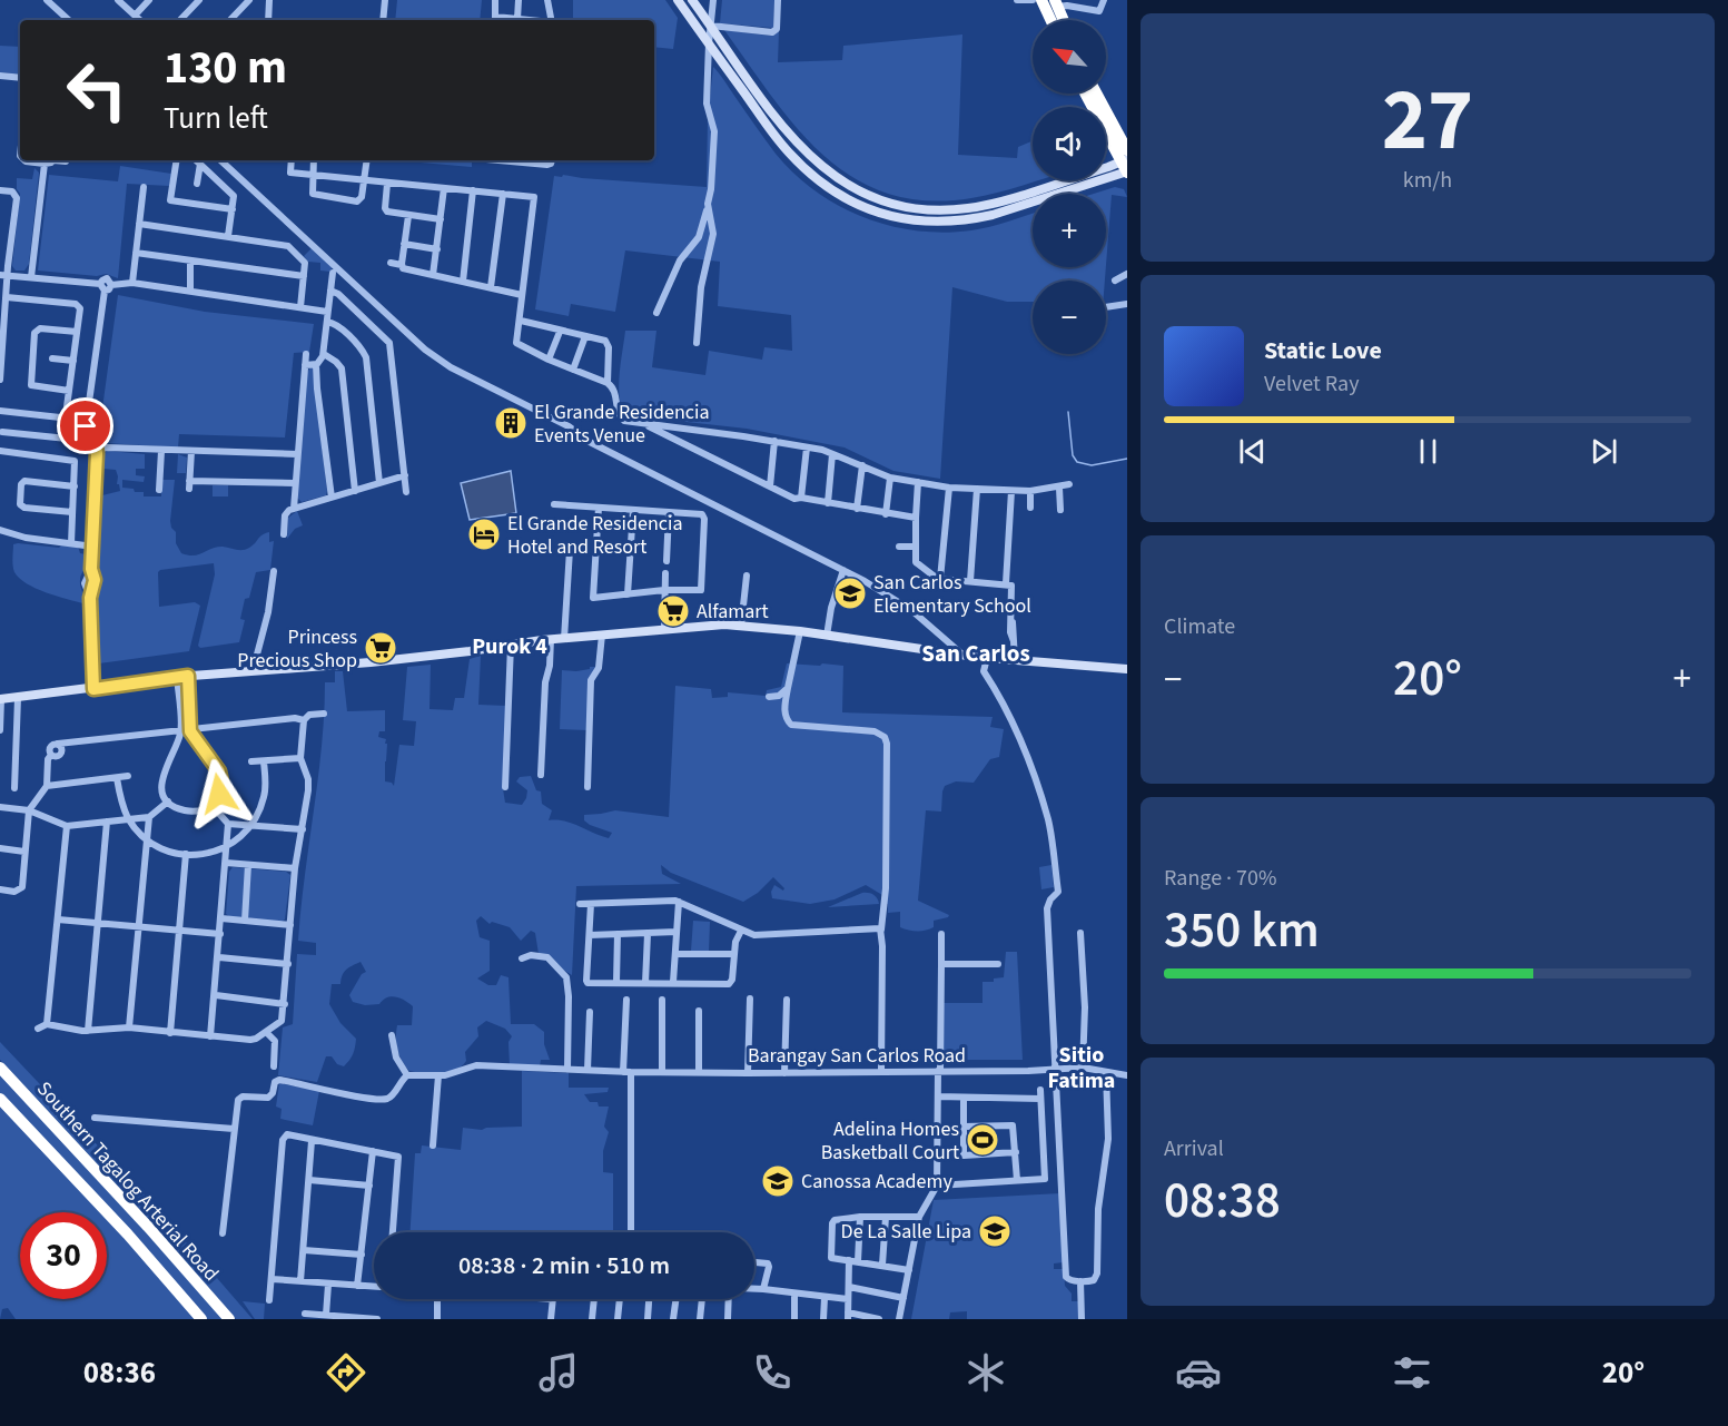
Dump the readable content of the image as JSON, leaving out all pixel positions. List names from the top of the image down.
{
  "streets": {
    "highway": ["Southern Tagalog Arterial Road"],
    "street": ["Barangay San Carlos Road"]
  },
  "districts": ["Purok 4", "San Carlos", "Sitio Fatima"],
  "places": {
    "building": ["El Grande Residencia Events Venue"],
    "hotel": ["El Grande Residencia Hotel and Resort"],
    "school or university": ["San Carlos Elementary School", "Canossa Academy", "De La Salle Lipa"],
    "supermarket": ["Alfamart", "Princess Precious Shop"],
    "sports": ["Adelina Homes Basketball Court"]
  },
  "north": "top left",
  "page": {
    "tile": [
      ["27", "km/h"],
      "Climate",
      ["Range · 70%", "350 km"],
      ["Arrival", "08:38"]
    ],
    "map_buttons": ["+", "−"],
    "turn": ["130 m", "Turn left"],
    "song": ["Static Love", "Velvet Ray"],
    "heat": ["−", "20°", "+"],
    "limit": "30",
    "trip": "08:38 · 2 min · 510 m",
    "tabs": ["08:36", "20°"]
  }
}
